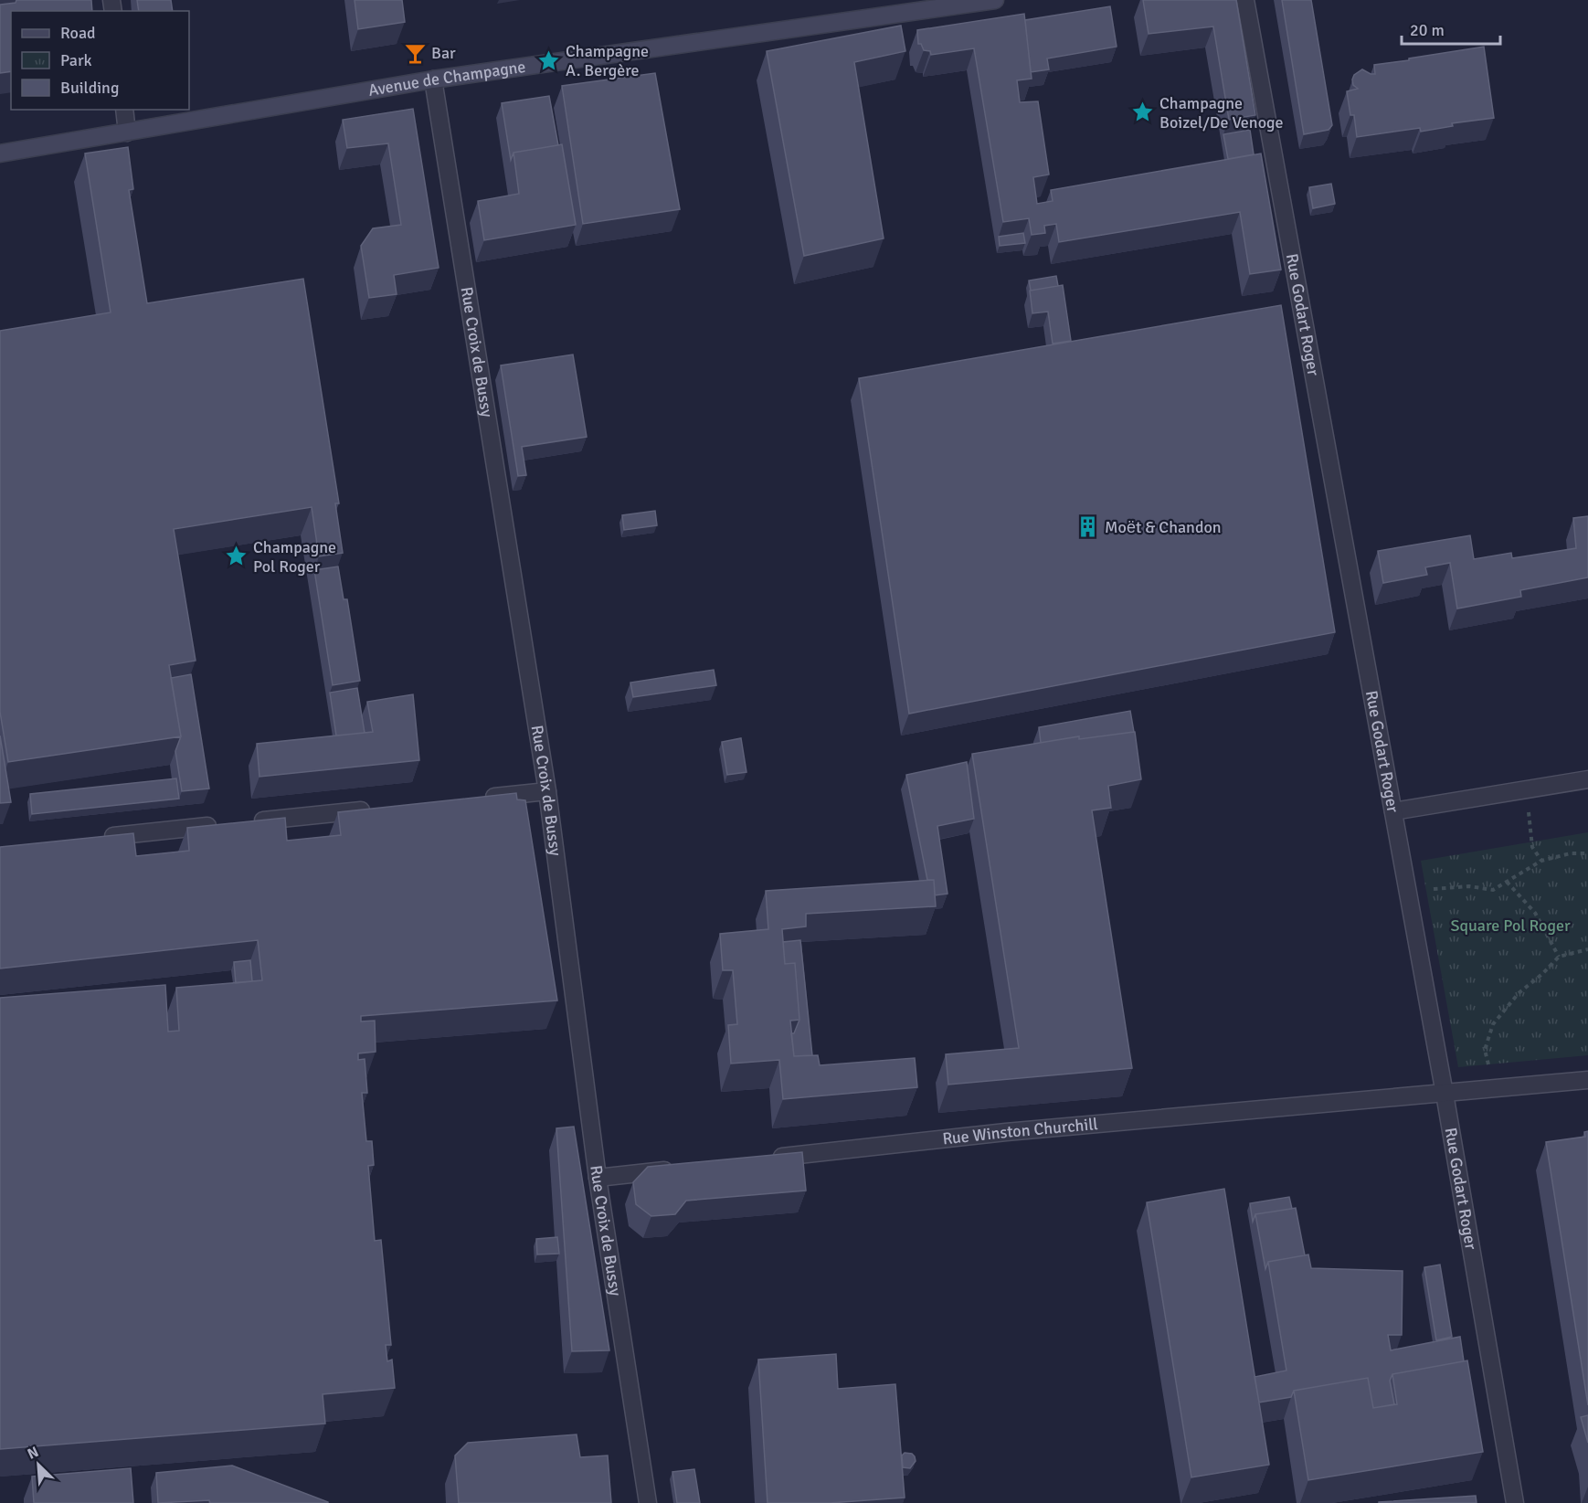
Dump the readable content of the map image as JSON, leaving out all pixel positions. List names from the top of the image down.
{
  "streets": {
    "main road": ["Avenue de Champagne"],
    "street": ["Rue Godart Roger", "Rue Croix de Bussy", "Rue Winston Churchill"]
  },
  "crossings": [
    ["Avenue de Champagne", "Rue Croix de Bussy"],
    ["Rue Godart Roger", "Rue Winston Churchill"]
  ],
  "parks": ["Square Pol Roger"],
  "places": {
    "bar": ["Bar"],
    "place": ["Champagne A. Bergère", "Champagne Boizel/De Venoge", "Champagne Pol Roger"],
    "building": ["Moёt & Chandon"]
  },
  "legend": ["Road", "Park", "Building"],
  "scale_bar": "20 m",
  "north": "top left"
}
